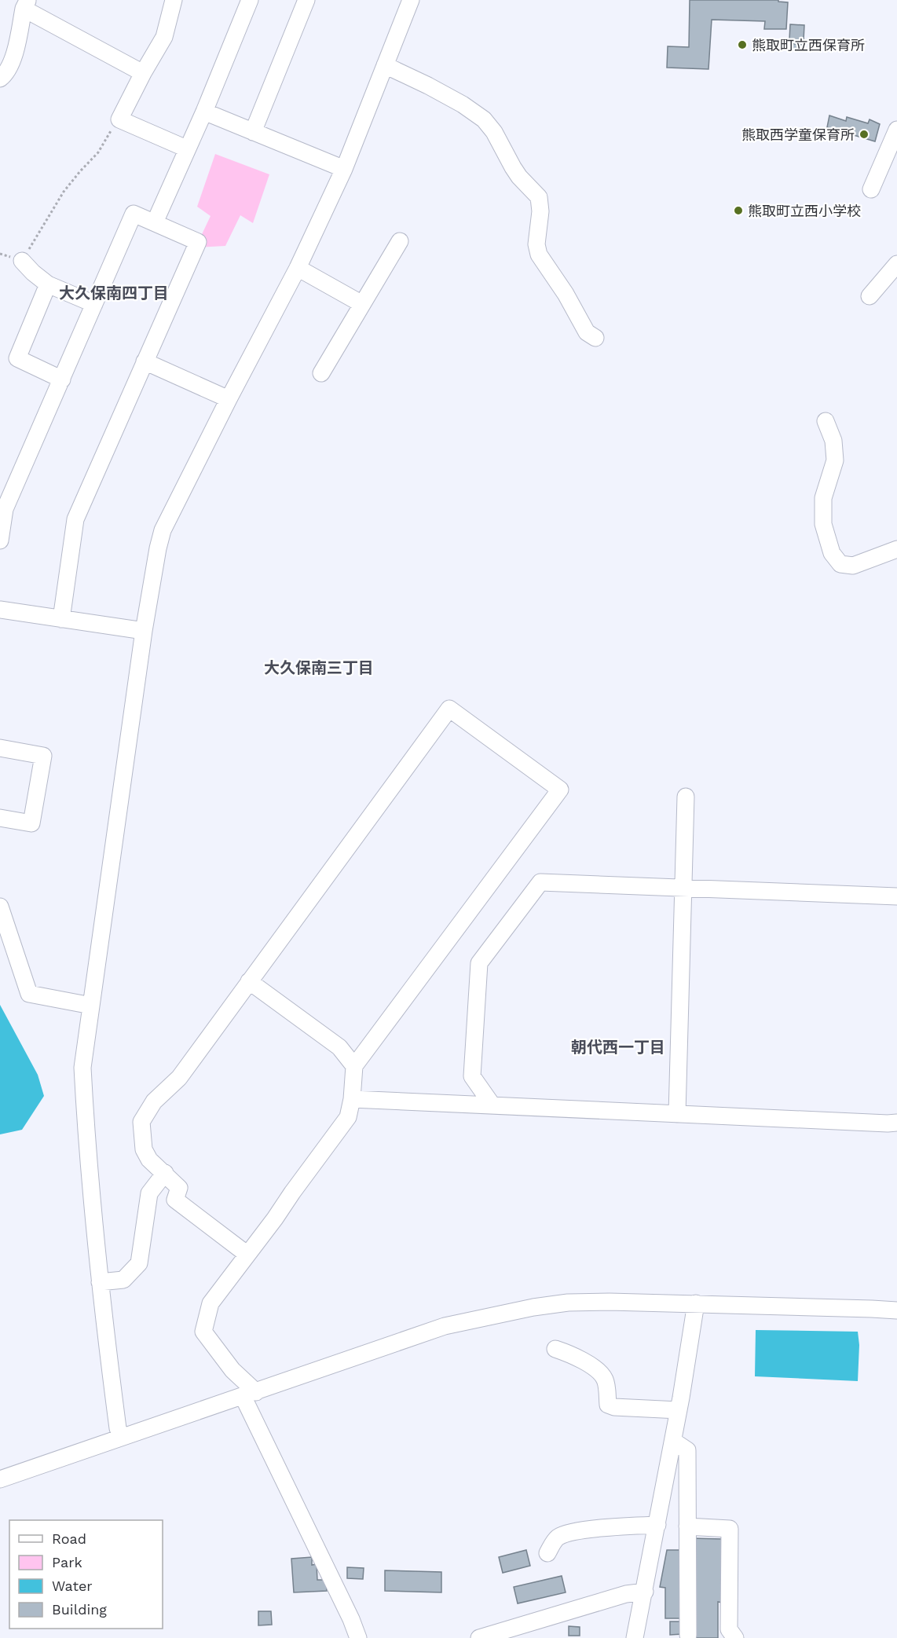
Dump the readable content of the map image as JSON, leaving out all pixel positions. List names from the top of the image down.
{
  "districts": ["大久保南四丁目", "大久保南三丁目", "朝代西一丁目"],
  "places": ["熊取町立西保育所", "熊取西学童保育所", "熊取町立西小学校"],
  "legend": [
    "Road",
    "Park",
    "Water",
    "Building"
  ]
}
